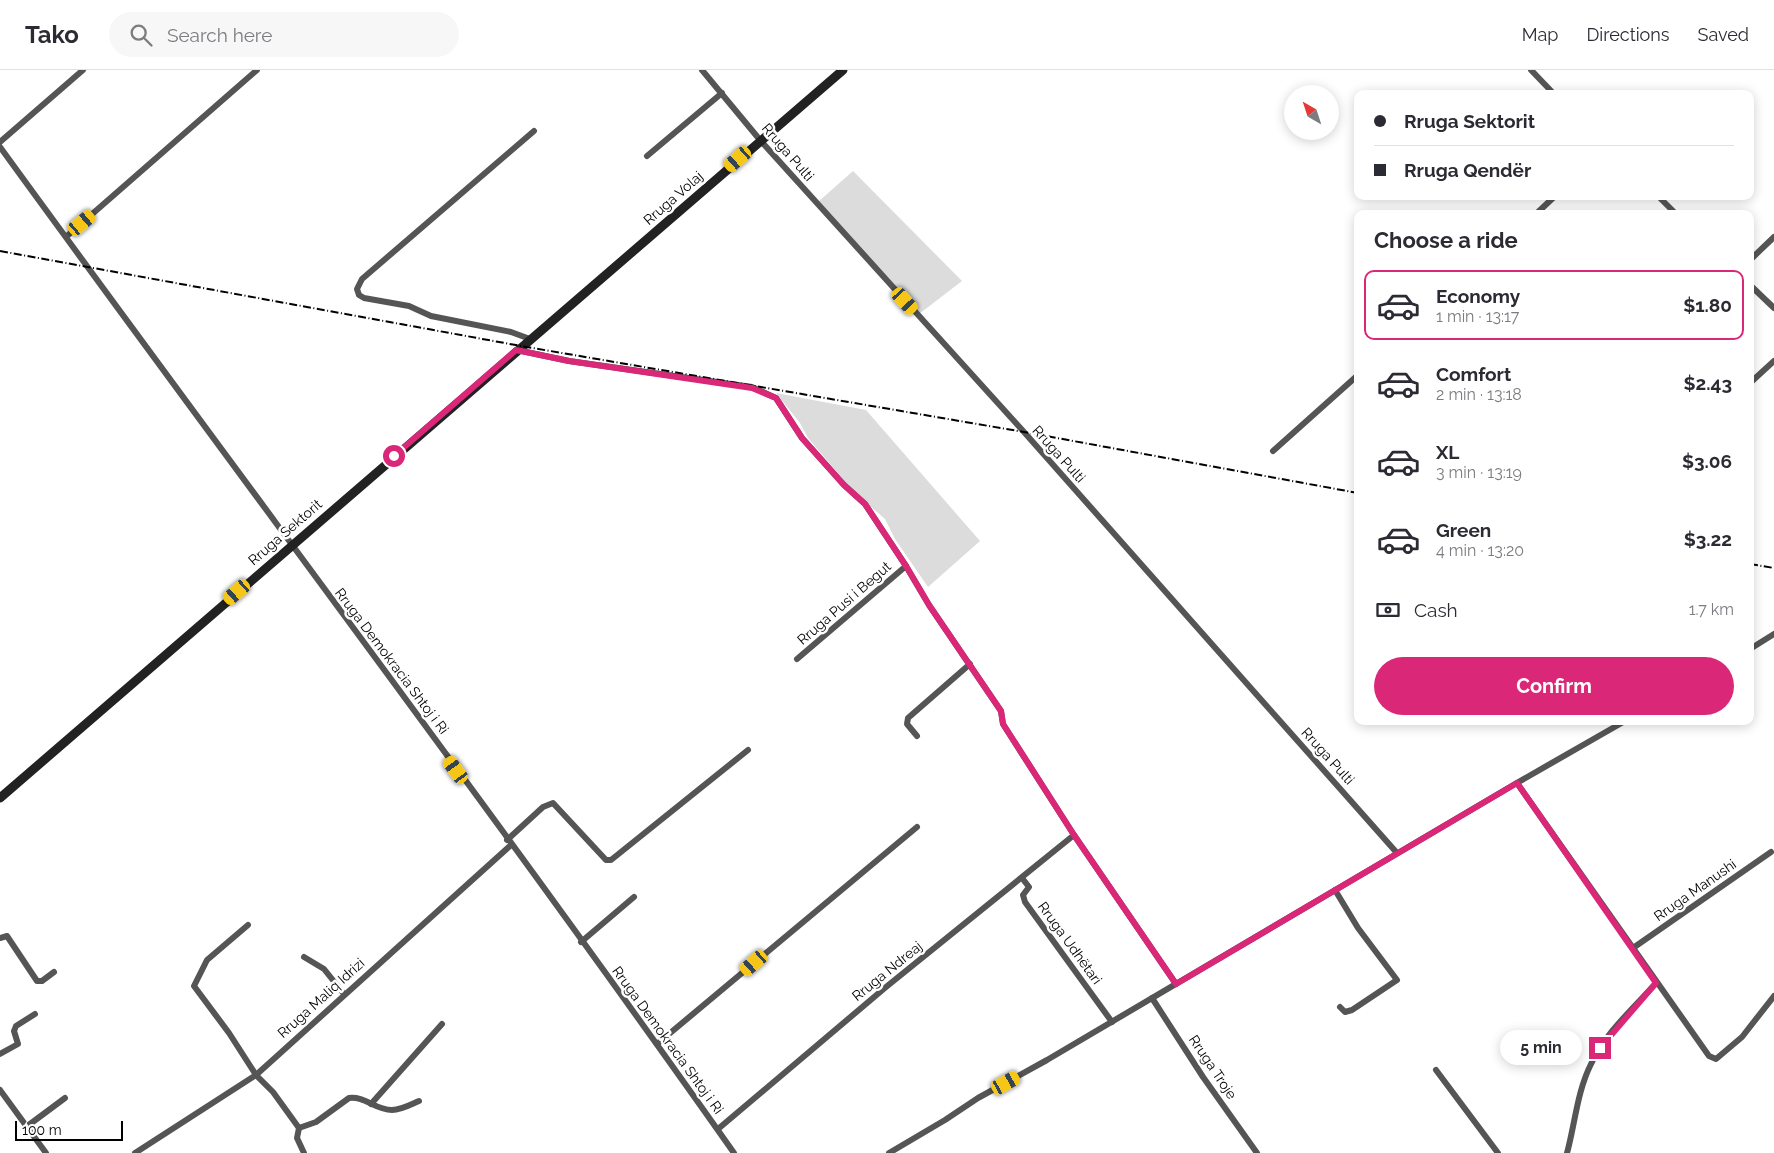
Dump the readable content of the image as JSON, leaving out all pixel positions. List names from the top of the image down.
{
  "streets": {
    "street": [
      "Rruga Pulti",
      "Rruga Volaj",
      "Rruga Sektorit",
      "Rruga Pusi i Begut",
      "Rruga Demokracia Shtoj i Ri",
      "Rruga Manushi",
      "Rruga Udhëtari",
      "Rruga Ndreaj",
      "Rruga Maliq Idrizi",
      "Rruga Troje"
    ]
  },
  "crossings": [
    ["Rruga Pulti", "Rruga Volaj"],
    ["Rruga Volaj", "Rruga Sektorit"],
    ["Rruga Volaj", "Rruga Pusi i Begut"],
    ["Rruga Sektorit", "Rruga Pusi i Begut"],
    ["Rruga Sektorit", "Rruga Demokracia Shtoj i Ri"],
    ["Rruga Pusi i Begut", "Rruga Ndreaj"],
    ["Rruga Demokracia Shtoj i Ri", "Rruga Ndreaj"],
    ["Rruga Demokracia Shtoj i Ri", "Rruga Maliq Idrizi"],
    ["Rruga Udhëtari", "Rruga Ndreaj"]
  ],
  "scale_bar": "100 m",
  "north": "top left",
  "page": {
    "header": "Tako",
    "search": "Search here",
    "nav": ["Map", "Directions", "Saved"],
    "banner": ["Rruga Sektorit", "Rruga Qendër"],
    "heading": "Choose a ride",
    "list": [
      {
        "name": "Economy",
        "note": "1 min · 13:17",
        "value": "$1.80"
      },
      {
        "name": "Comfort",
        "note": "2 min · 13:18",
        "value": "$2.43"
      },
      {
        "name": "XL",
        "note": "3 min · 13:19",
        "value": "$3.06"
      },
      {
        "name": "Green",
        "note": "4 min · 13:20",
        "value": "$3.22"
      }
    ],
    "pay": ["Cash", "1.7 km"],
    "buttons": "Confirm",
    "bubble": "5 min",
    "scale": "100 m"
  }
}
